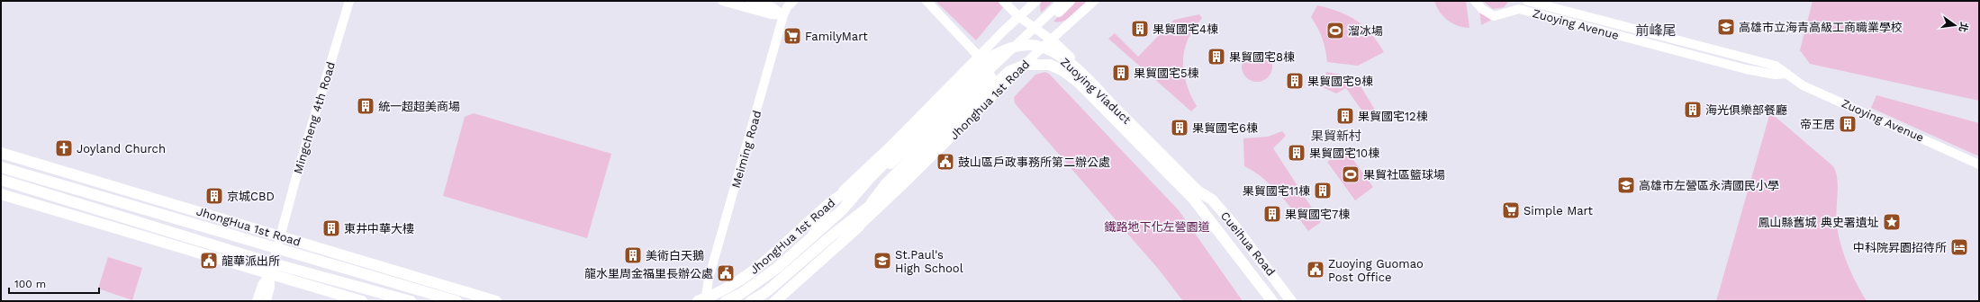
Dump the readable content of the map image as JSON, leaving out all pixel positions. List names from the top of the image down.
{
  "streets": {
    "main road": ["Zuoying Viaduct", "JhongHua 1st Road", "Cueihua Road"],
    "street": [
      "Zuoying Avenue",
      "Jhonghua 1st Road",
      "Mingcheng 4th Road",
      "Meiming Road"
    ]
  },
  "crossings": [
    ["Zuoying Viaduct", "Jhonghua 1st Road"],
    ["Zuoying Viaduct", "JhongHua 1st Road"],
    ["Zuoying Viaduct", "Cueihua Road"],
    ["Jhonghua 1st Road", "JhongHua 1st Road"],
    ["Mingcheng 4th Road", "JhongHua 1st Road"],
    ["Meiming Road", "JhongHua 1st Road"]
  ],
  "districts": ["前峰尾", "果貿新村"],
  "parks": ["鐵路地下化左營園道"],
  "places": {
    "school or university": ["高雄市立海青高級工商職業學校", "高雄市左營區永清國民小學", "St.Paul's High School"],
    "building": [
      "果貿國宅4棟",
      "果貿國宅8棟",
      "果貿國宅5棟",
      "果貿國宅9棟",
      "統一超超美商場",
      "海光俱樂部餐廳",
      "果貿國宅12棟",
      "帝王居",
      "果貿國宅6棟",
      "果貿國宅10棟",
      "果貿國宅11棟",
      "京城CBD",
      "果貿國宅7棟",
      "東井中華大樓",
      "美術白天鵝"
    ],
    "sports": ["溜冰場", "果貿社區籃球場"],
    "supermarket": ["FamilyMart", "Simple Mart"],
    "church": ["Joyland Church"],
    "public building": [
      "鼓山區戶政事務所第二辦公處",
      "龍華派出所",
      "Zuoying Guomao Post Office",
      "龍水里周金福里長辦公處"
    ],
    "place": ["鳳山縣舊城 典史署遺址"],
    "hotel": ["中科院昇園招待所"]
  },
  "scale_bar": "100 m",
  "north": "right"
}
